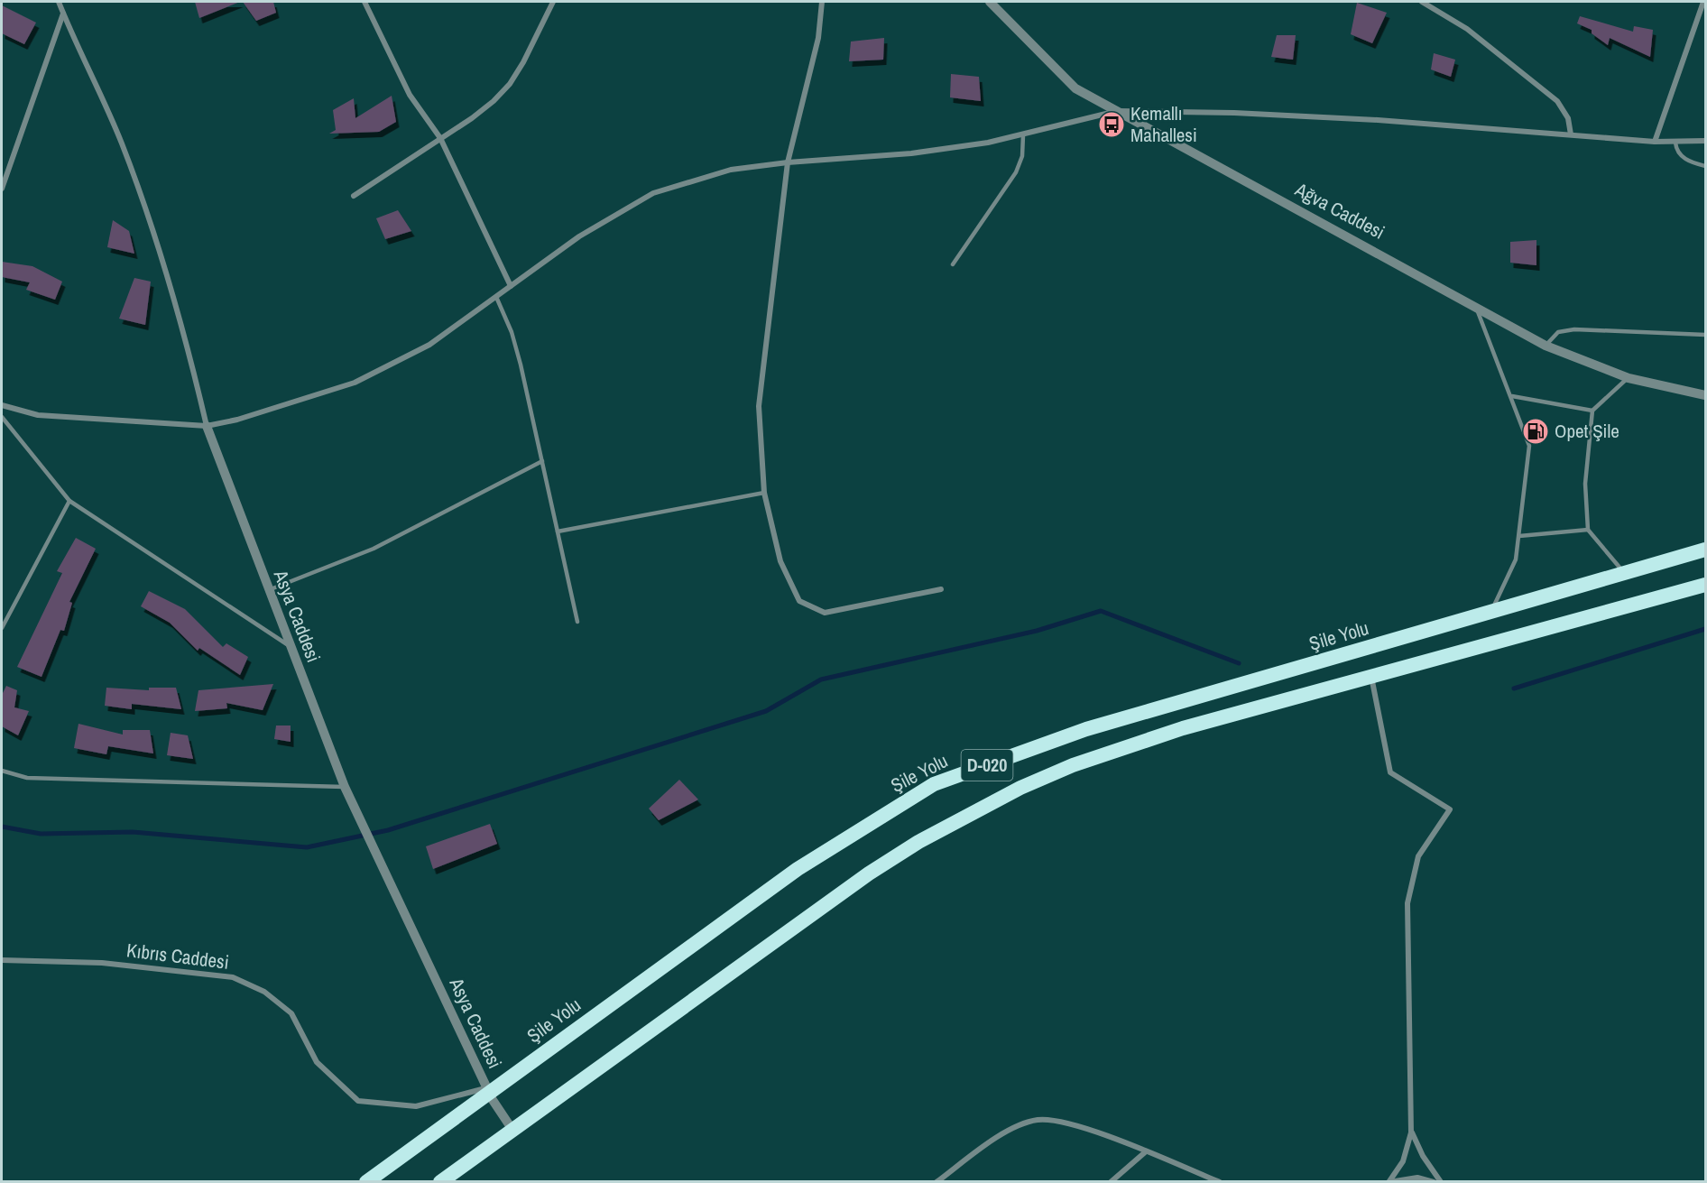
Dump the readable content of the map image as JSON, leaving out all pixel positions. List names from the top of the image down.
{
  "streets": {
    "highway": ["Şile Yolu", "D-020"],
    "street": ["Ağva Caddesi", "Asya Caddesi", "Kıbrıs Caddesi"]
  },
  "crossings": [
    ["Asya Caddesi", "Şile Yolu"],
    ["Asya Caddesi", "D-020"],
    ["Asya Caddesi", "Kıbrıs Caddesi"],
    ["Şile Yolu", "Kıbrıs Caddesi"]
  ],
  "places": {
    "bus stop": ["Kemallı Mahallesi"],
    "fuel station": ["Opet Şile"]
  }
}
